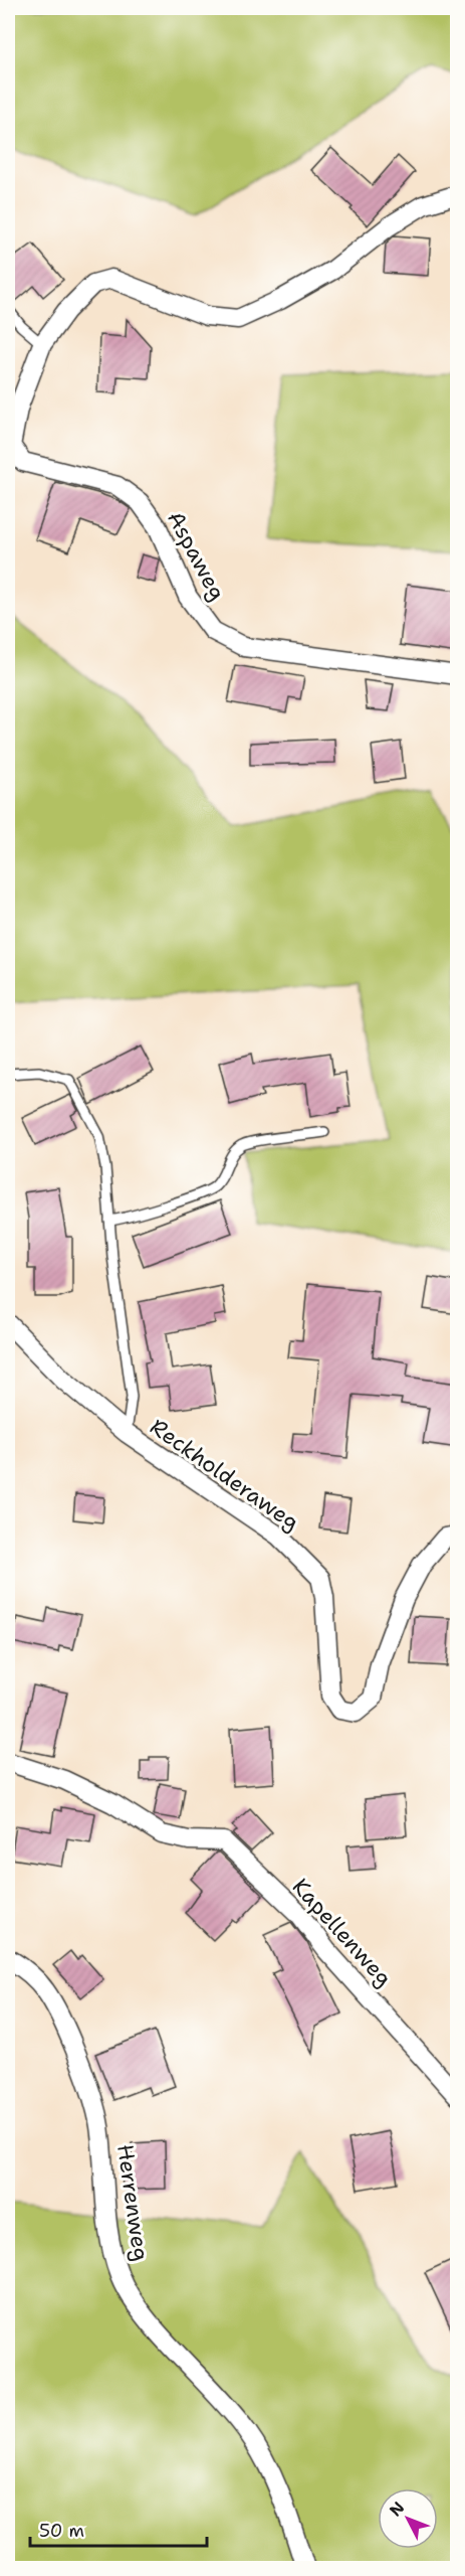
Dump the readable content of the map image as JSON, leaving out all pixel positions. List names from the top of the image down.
{
  "streets": {
    "street": [
      "Aspaweg",
      "Reckholderaweg",
      "Kapellenweg",
      "Herrenweg"
    ]
  },
  "scale_bar": "50 m",
  "north": "top left"
}
